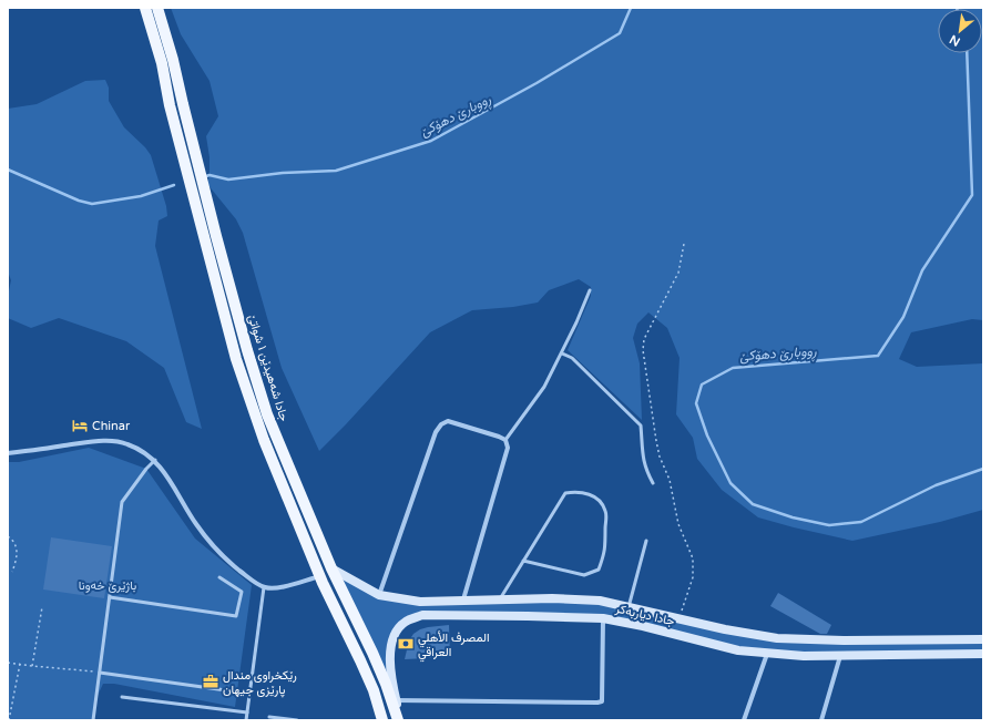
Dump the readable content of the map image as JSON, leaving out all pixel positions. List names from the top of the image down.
{
  "streets": {
    "main road": ["جادا شەهیدێن ١ شواتێ", "جادا دیاربه‌كر"]
  },
  "crossings": [
    ["جادا شەهیدێن ١ شواتێ", "جادا دیاربه‌كر"]
  ],
  "water": ["ڕووبارێ دهۆكێ"],
  "parks": ["باژێرێ خه‌ونا"],
  "places": {
    "hotel": ["Chinar"],
    "bank": ["المصرف الأهلي العراقي"],
    "office": ["رێکخراوی مندال پارێزی جیهان"]
  },
  "north": "bottom left"
}
